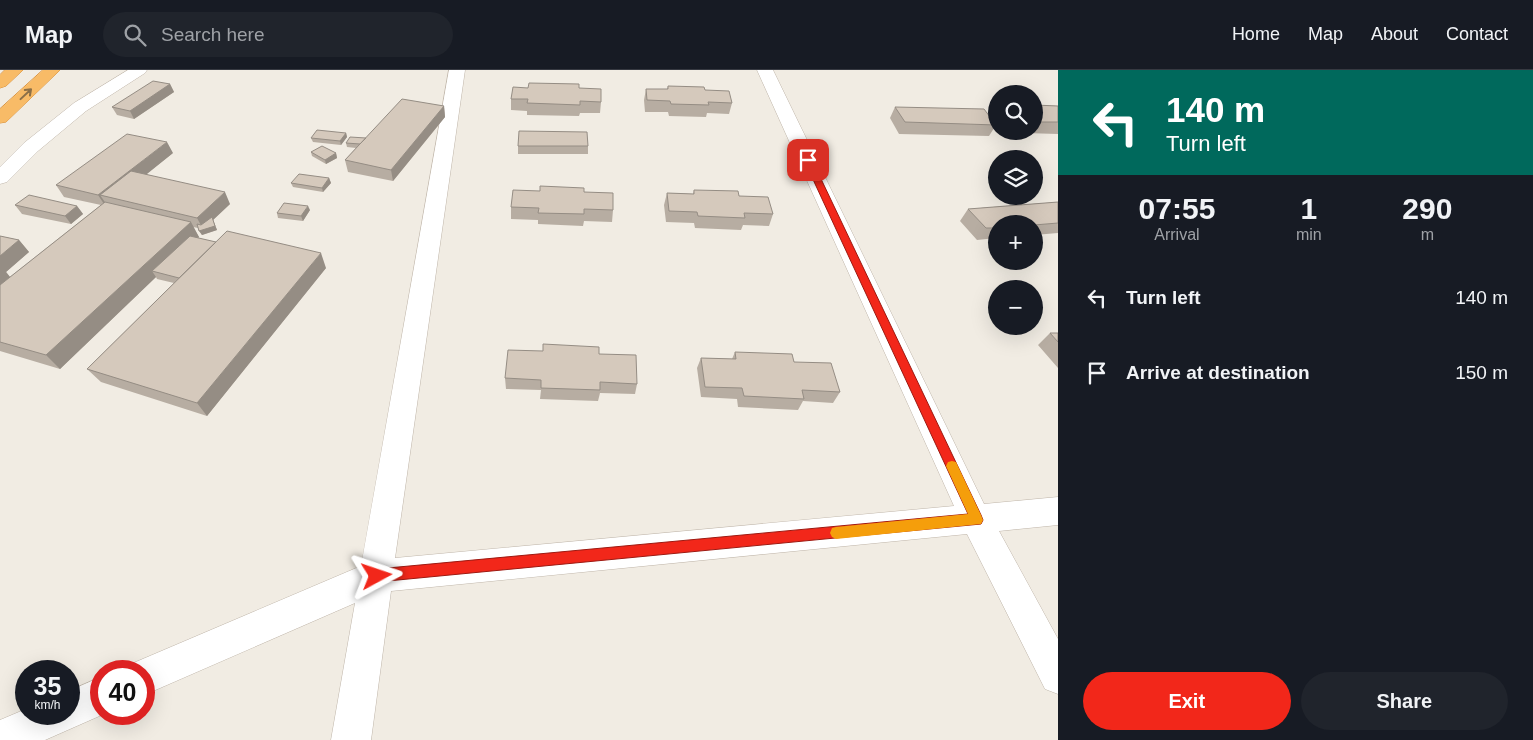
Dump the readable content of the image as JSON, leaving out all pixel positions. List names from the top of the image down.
{
  "page": {
    "header": "Map",
    "search": "Search here",
    "nav": [
      "Home",
      "Map",
      "About",
      "Contact"
    ],
    "turn": ["140 m", "Turn left"],
    "map_buttons": ["+", "−"],
    "eta": [
      "07:55",
      "Arrival",
      "1",
      "min",
      "290",
      "m"
    ],
    "list": [
      {
        "name": "Turn left",
        "value": "140 m"
      },
      {
        "name": "Arrive at destination",
        "value": "150 m"
      }
    ],
    "speed": "35 km/h",
    "limit": "40",
    "buttons": ["Exit", "Share"]
  }
}
